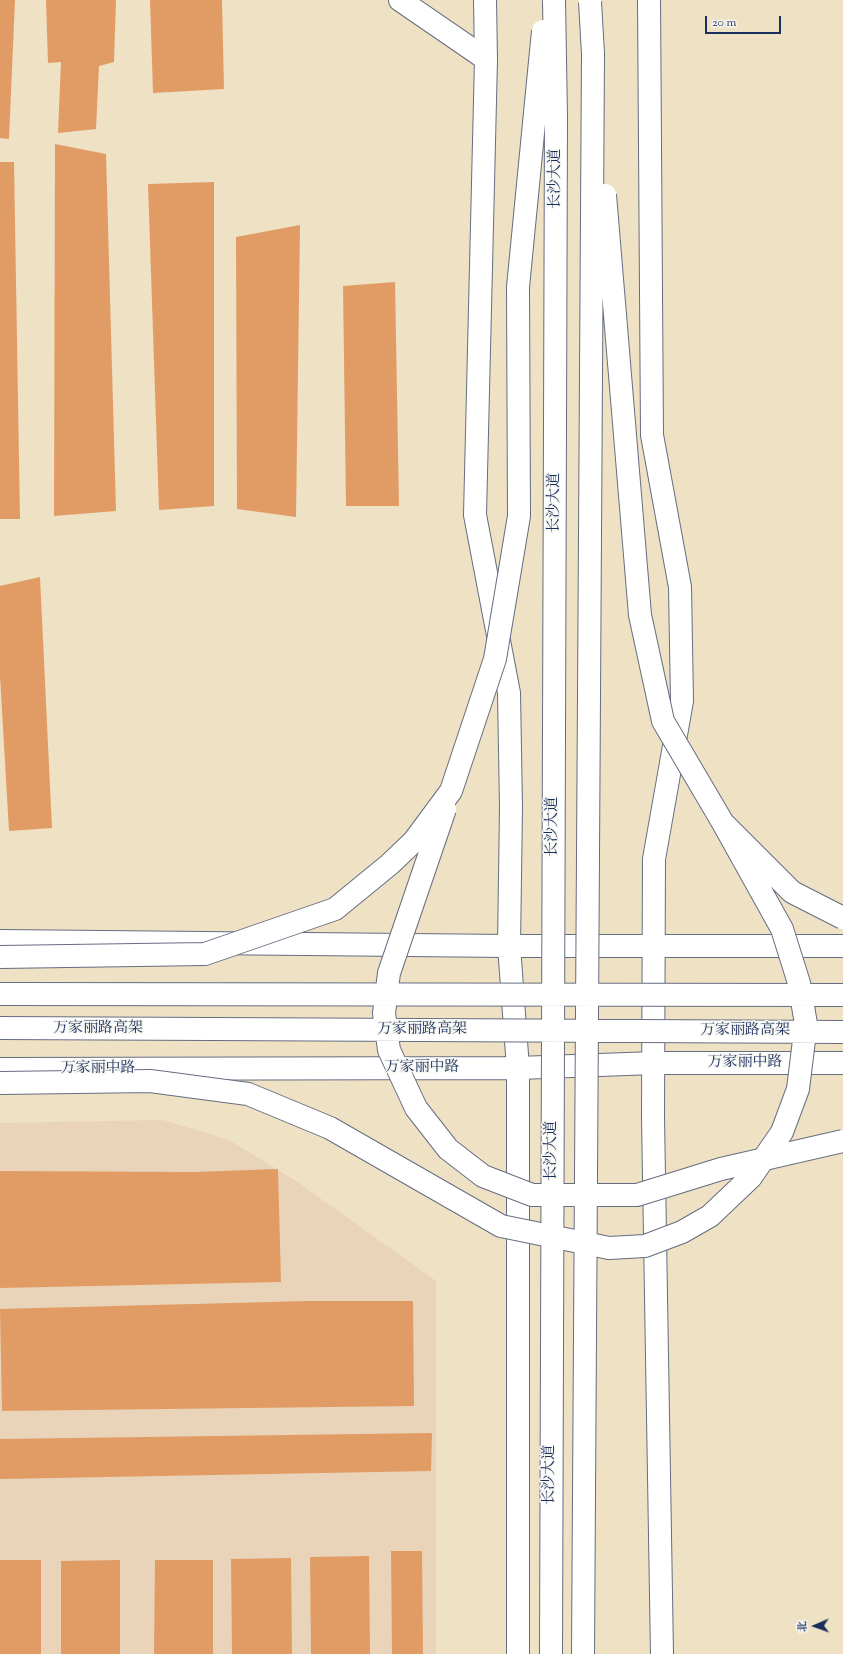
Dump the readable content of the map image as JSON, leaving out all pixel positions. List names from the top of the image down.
{
  "streets": {
    "main road": ["长沙大道", "万家丽路高架", "万家丽中路"]
  },
  "scale_bar": "20 m",
  "north": "left"
}
